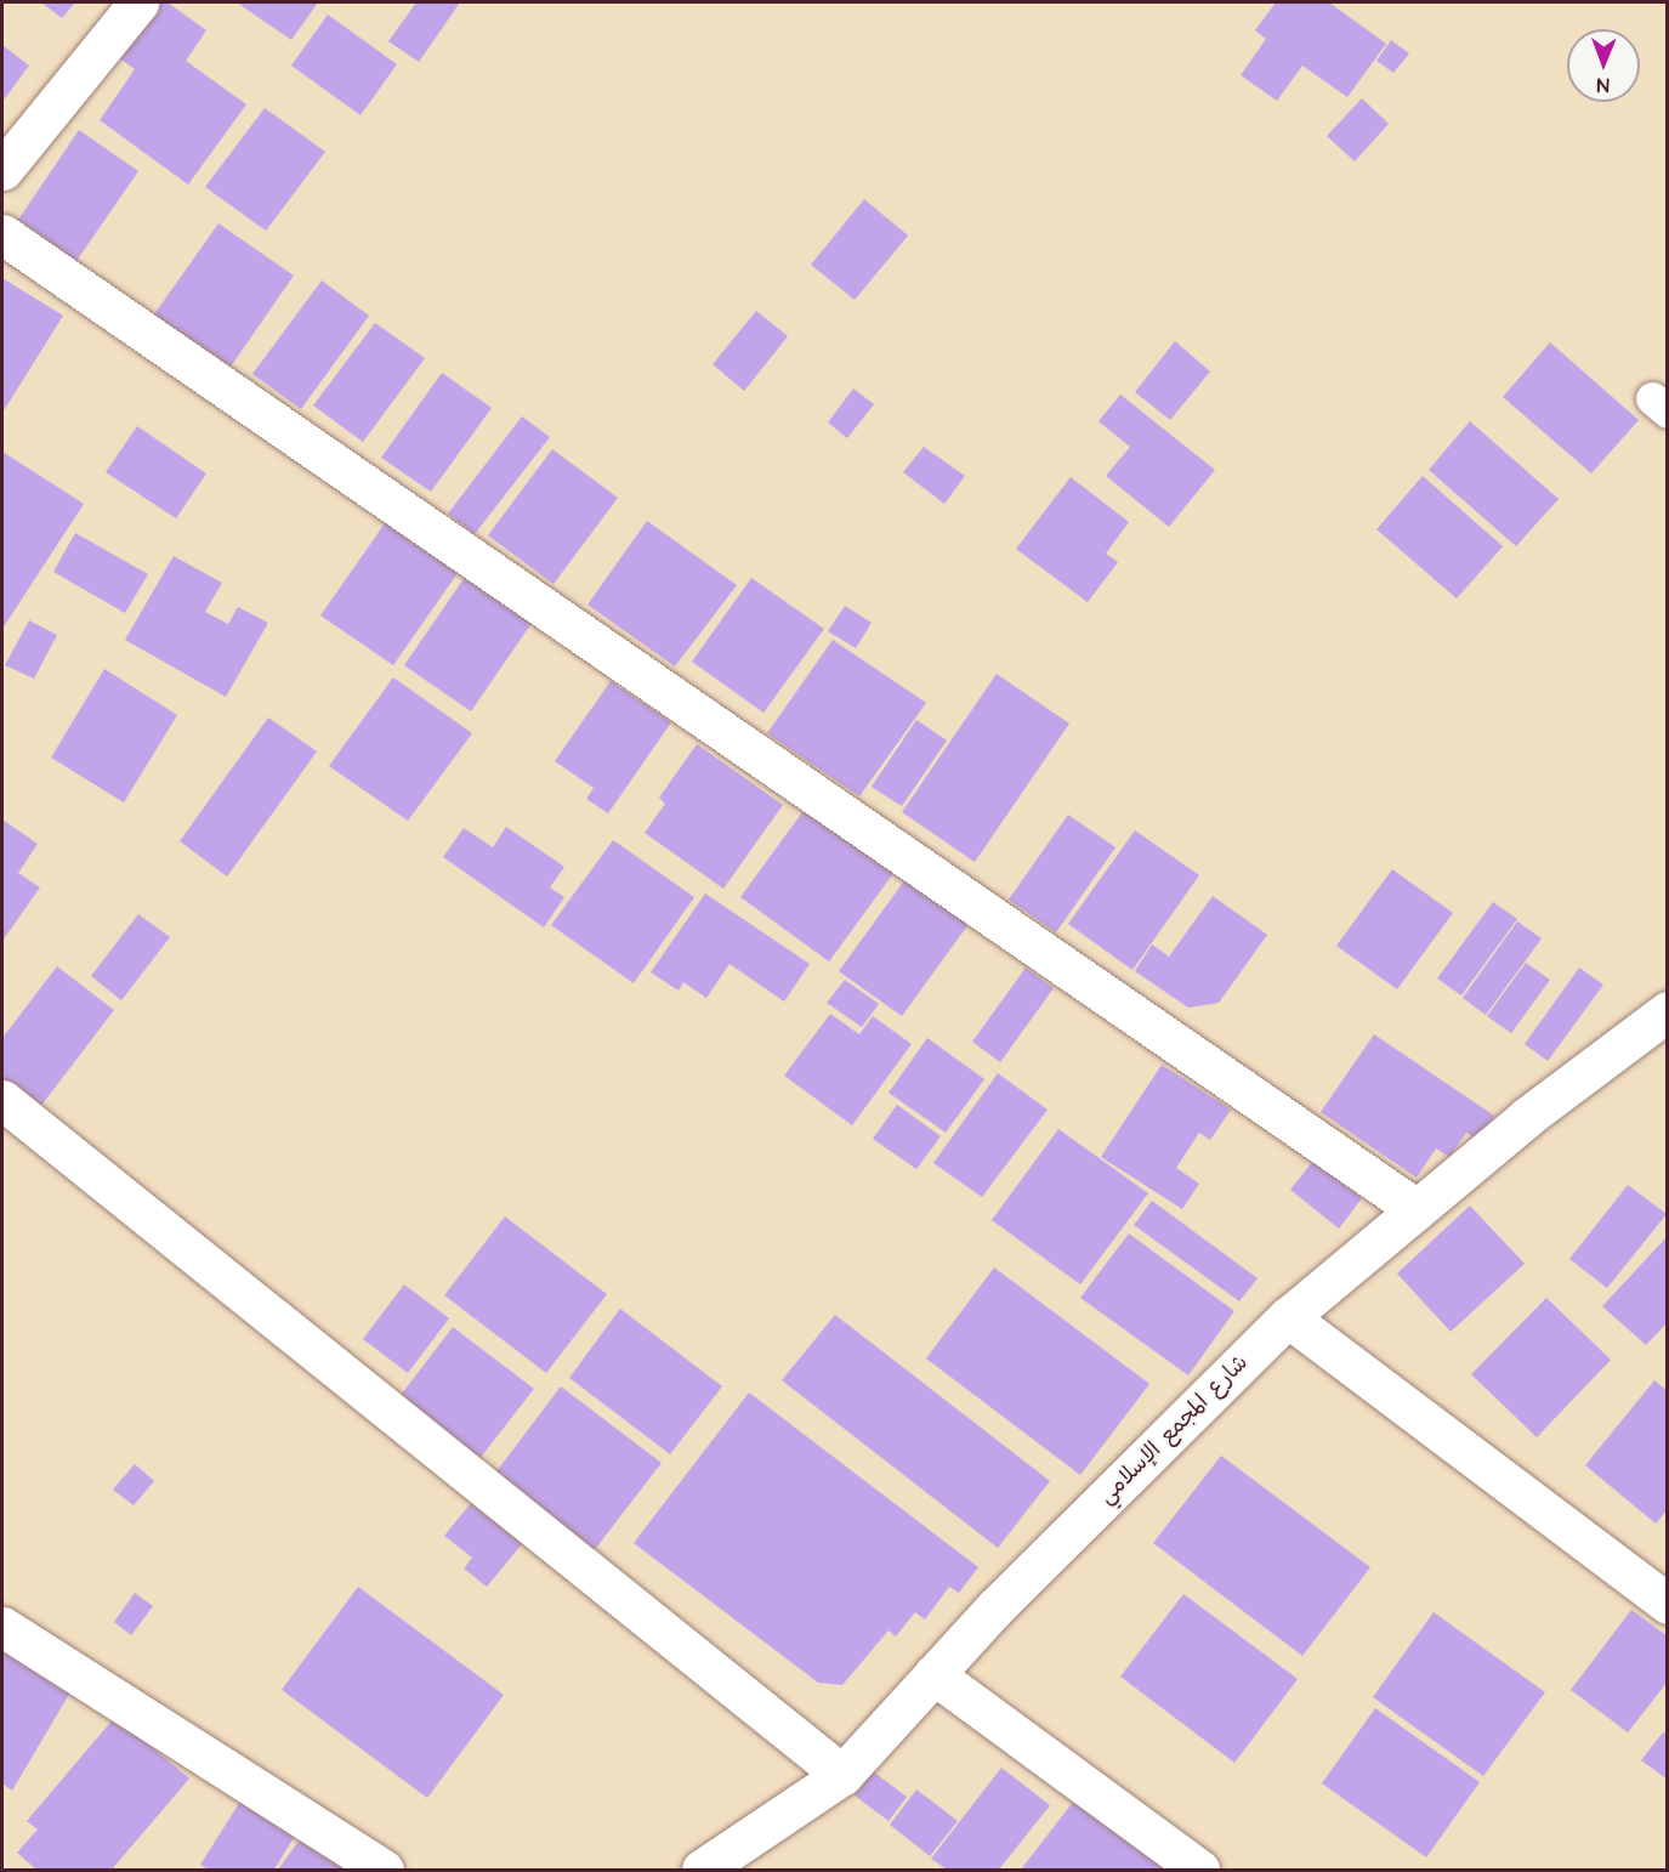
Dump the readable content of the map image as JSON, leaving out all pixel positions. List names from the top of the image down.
{
  "streets": {
    "street": ["شارع المجمع الإسلامي"]
  },
  "north": "bottom"
}
